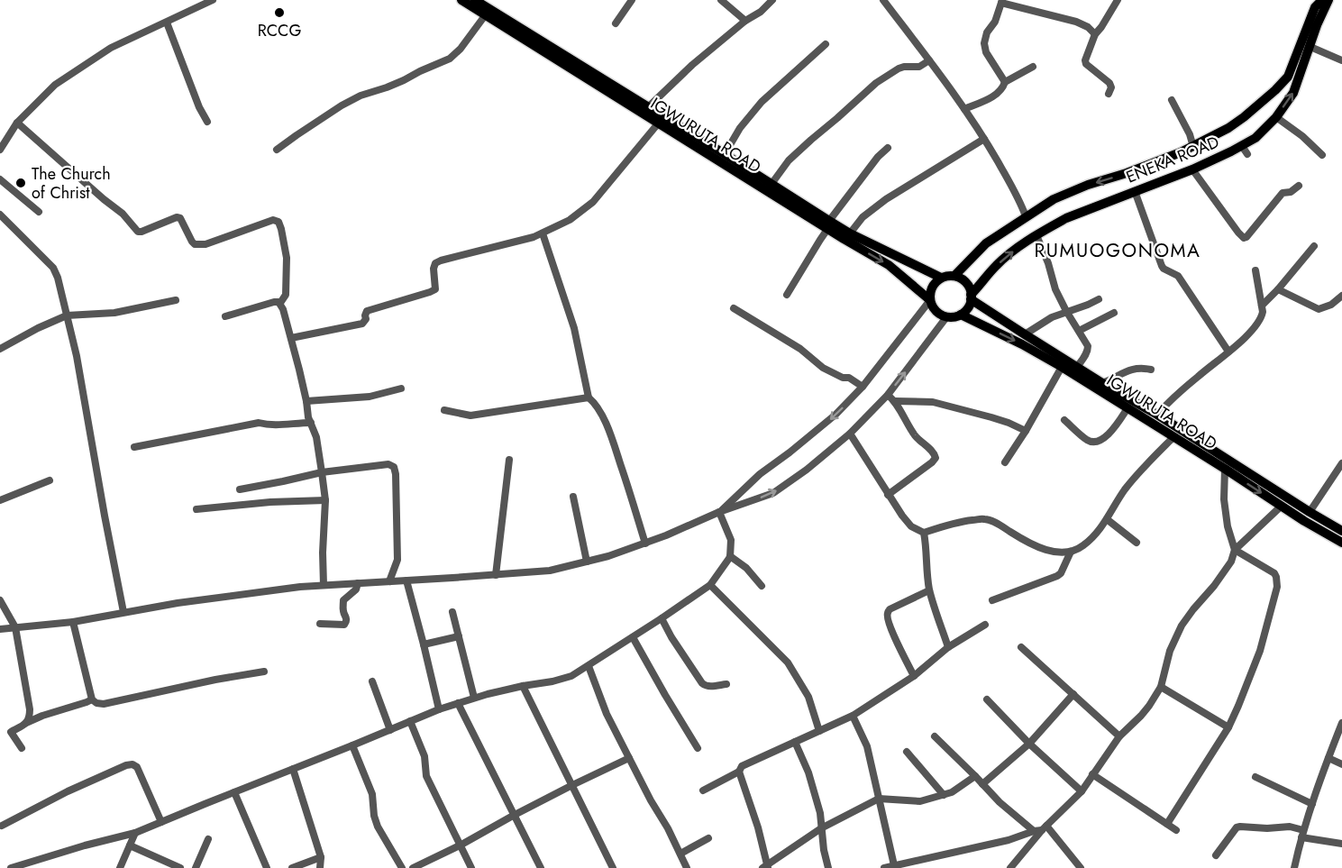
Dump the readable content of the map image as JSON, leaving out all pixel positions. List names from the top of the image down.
{
  "streets": {
    "main road": ["IGWURUTA ROAD", "ENEKA ROAD"]
  },
  "crossings": [
    ["IGWURUTA ROAD", "ENEKA ROAD"]
  ],
  "districts": ["RUMUOGONOMA"],
  "places": ["RCCG", "The Church of Christ"]
}
